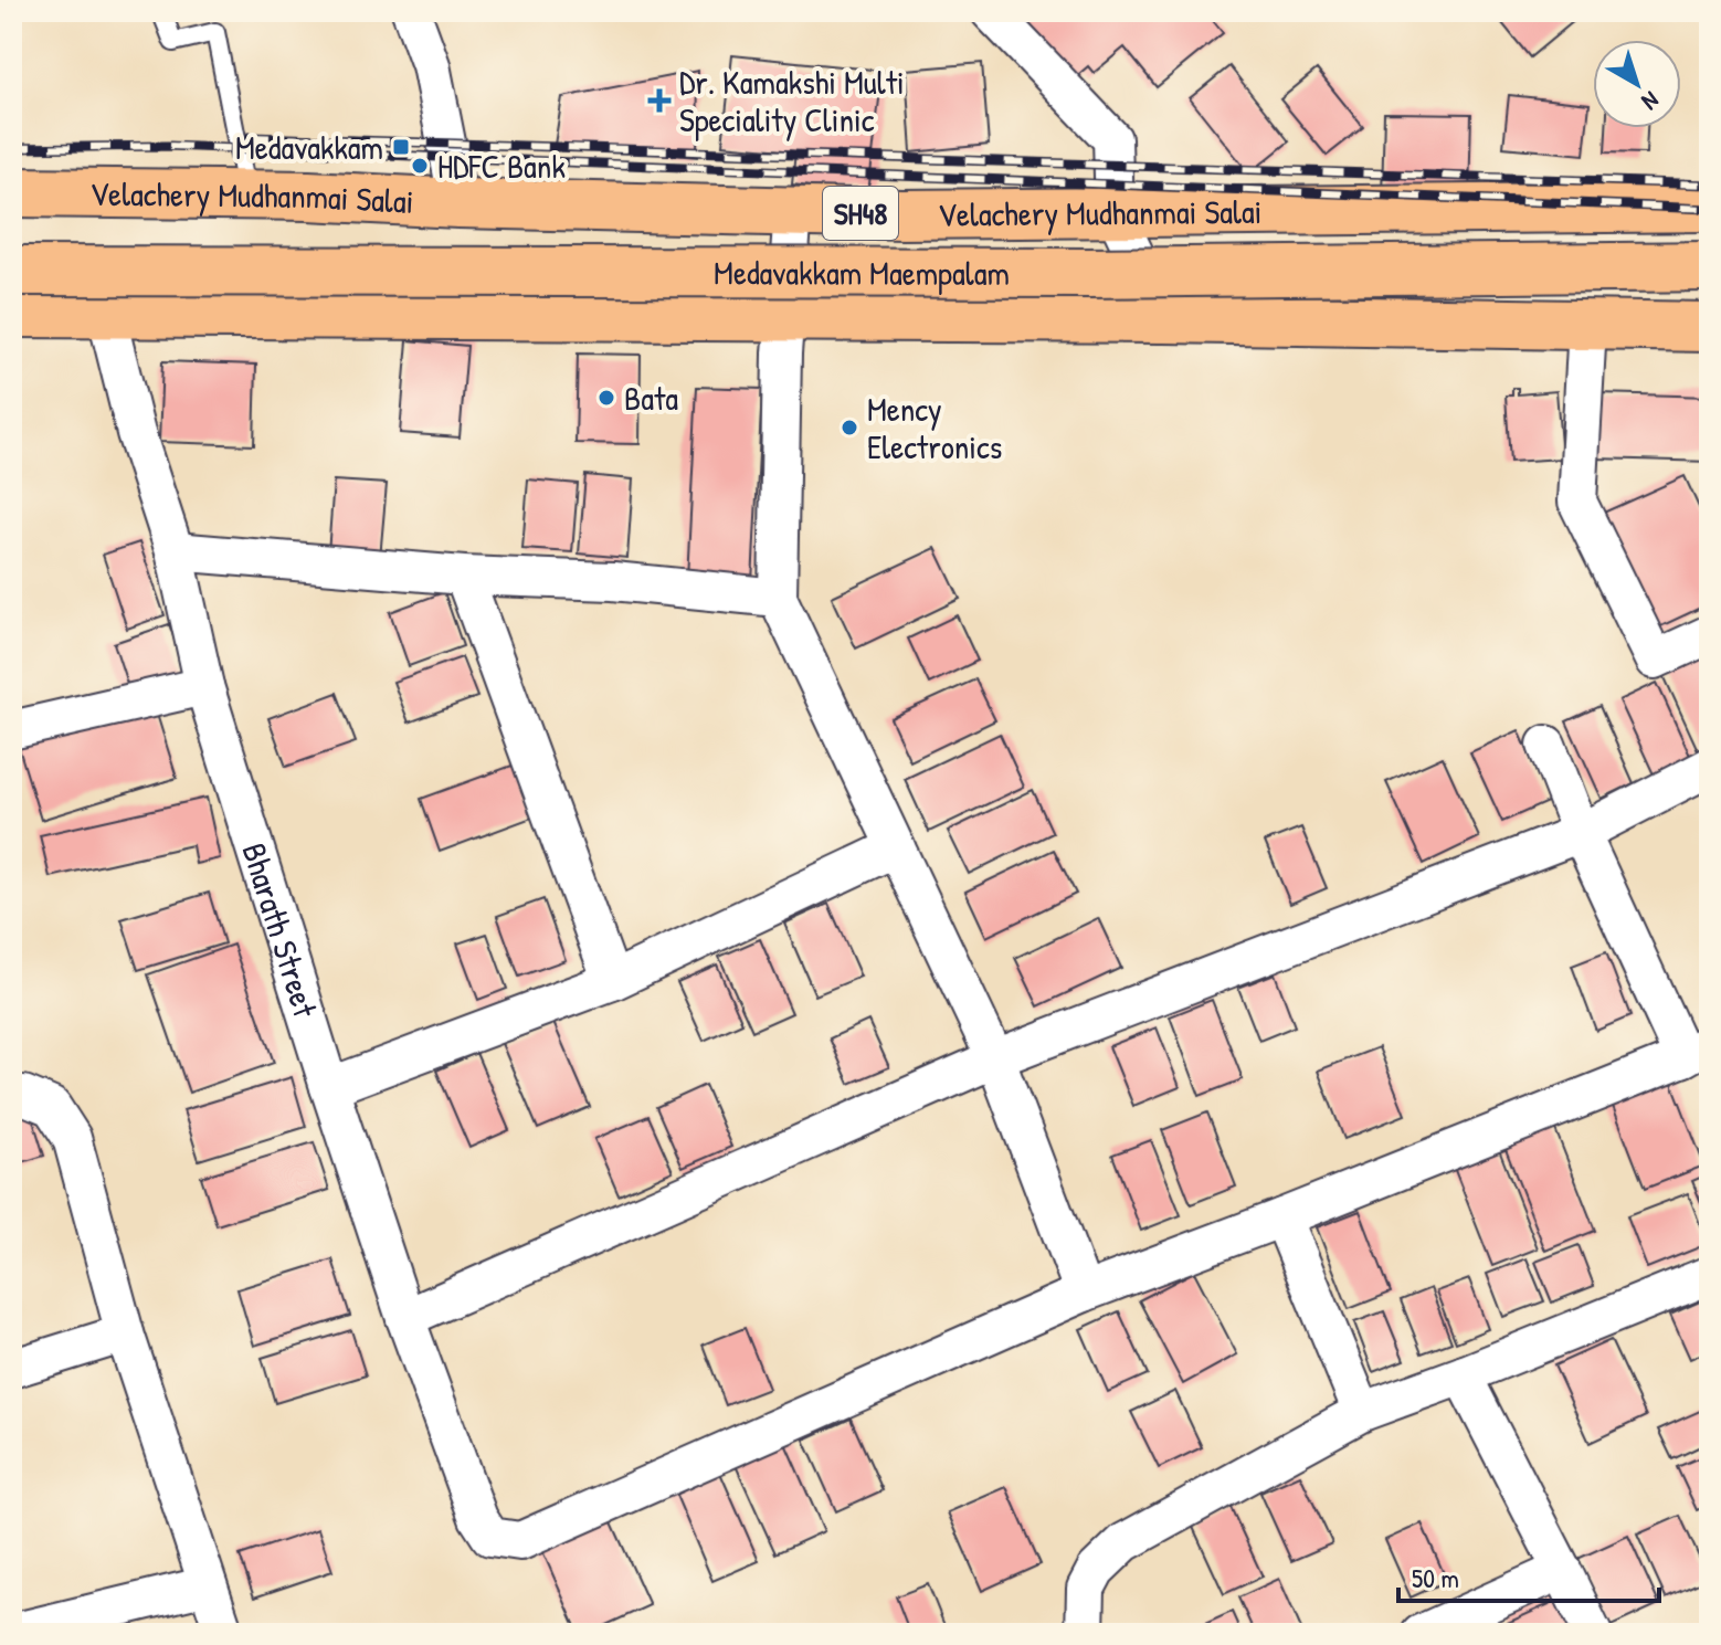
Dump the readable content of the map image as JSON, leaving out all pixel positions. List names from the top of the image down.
{
  "streets": {
    "main road": ["Velachery Mudhanmai Salai", "SH48", "Medavakkam Maempalam"],
    "street": ["Bharath Street"]
  },
  "places": {
    "health": ["Dr. Kamakshi Multi Speciality Clinic"],
    "transit": ["Medavakkam"],
    "other": ["HDFC Bank", "Bata", "Mency Electronics"]
  },
  "scale_bar": "50 m",
  "north": "bottom right"
}
